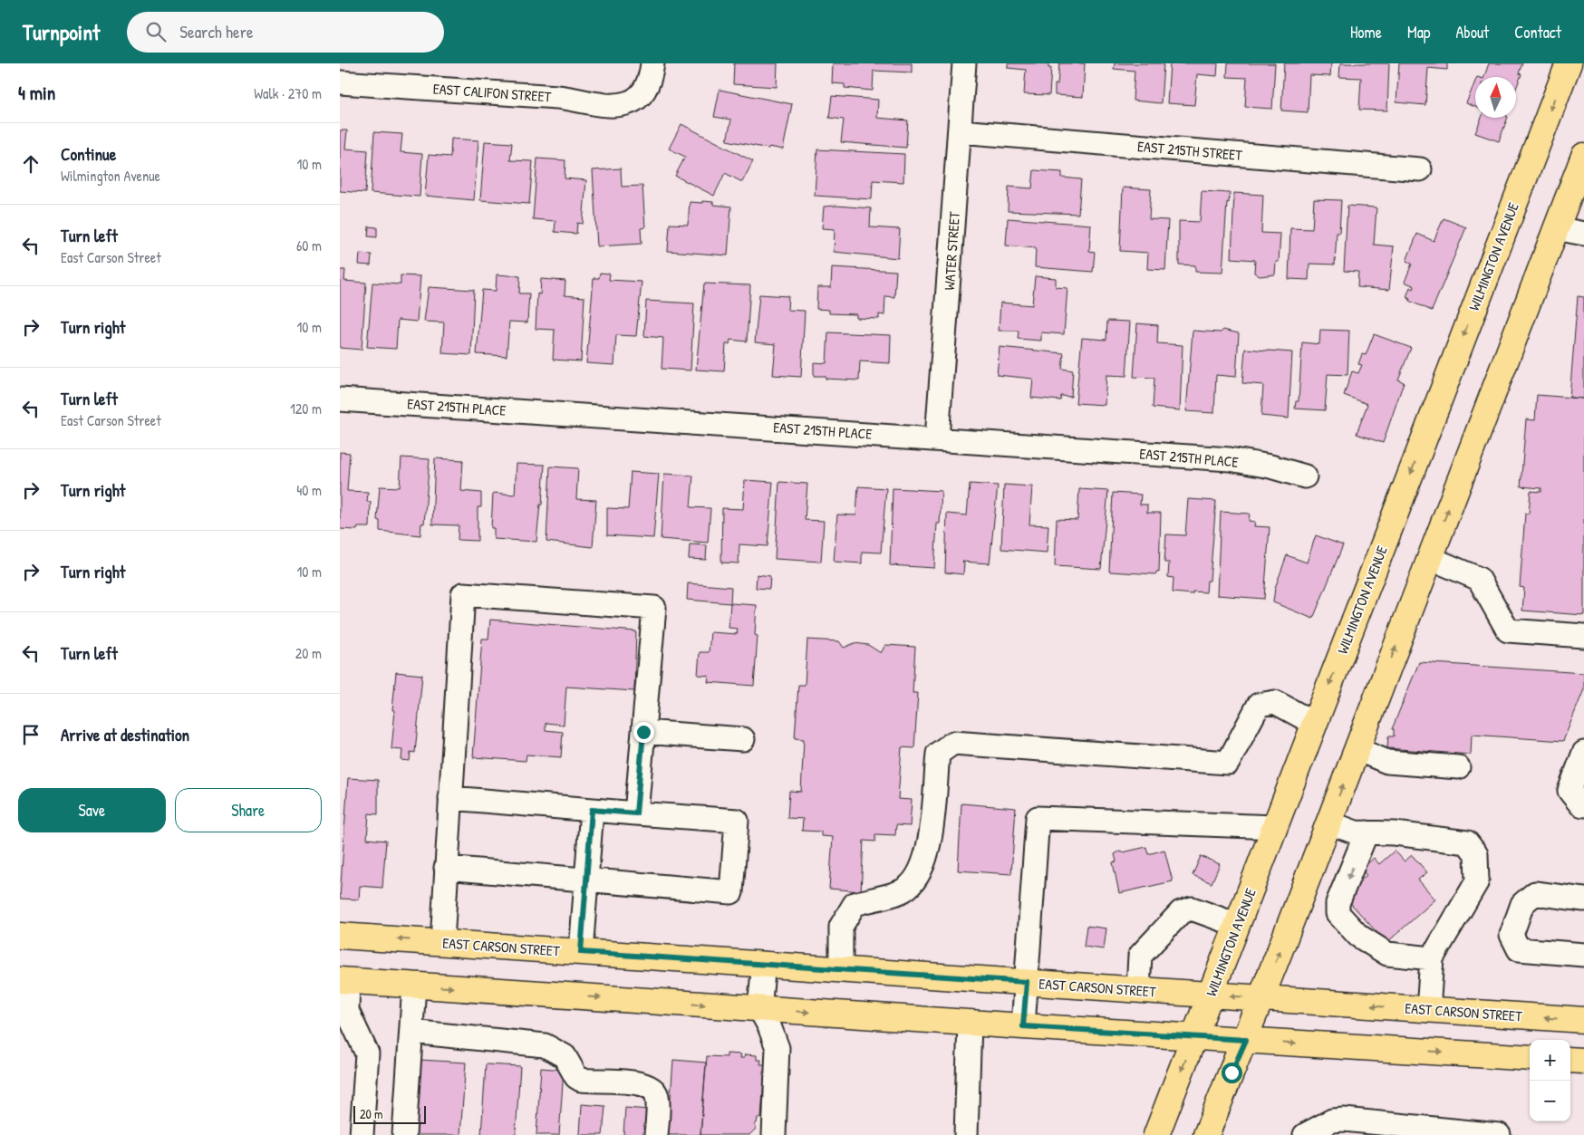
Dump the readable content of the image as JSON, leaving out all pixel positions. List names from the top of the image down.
{
  "streets": {
    "main road": ["WILMINGTON AVENUE", "EAST CARSON STREET"],
    "street": [
      "EAST CALIFON STREET",
      "EAST 215TH STREET",
      "WATER STREET",
      "EAST 215TH PLACE"
    ]
  },
  "crossings": [
    ["EAST 215TH STREET", "WATER STREET"],
    ["WATER STREET", "EAST 215TH PLACE"],
    ["WILMINGTON AVENUE", "EAST CARSON STREET"]
  ],
  "scale_bar": "20 m",
  "north": "top",
  "page": {
    "header": "Turnpoint",
    "search": "Search here",
    "nav": [
      "Home",
      "Map",
      "About",
      "Contact"
    ],
    "heading": ["4 min", "Walk · 270 m"],
    "list": [
      ["Continue", "Wilmington Avenue", "10 m"],
      ["Turn left", "East Carson Street", "60 m"],
      ["Turn right", "10 m"],
      ["Turn left", "East Carson Street", "120 m"],
      ["Turn right", "40 m"],
      ["Turn right", "10 m"],
      ["Turn left", "20 m"],
      "Arrive at destination"
    ],
    "buttons": ["Save", "Share"],
    "map_buttons": ["+", "−"],
    "scale": "20 m"
  }
}
